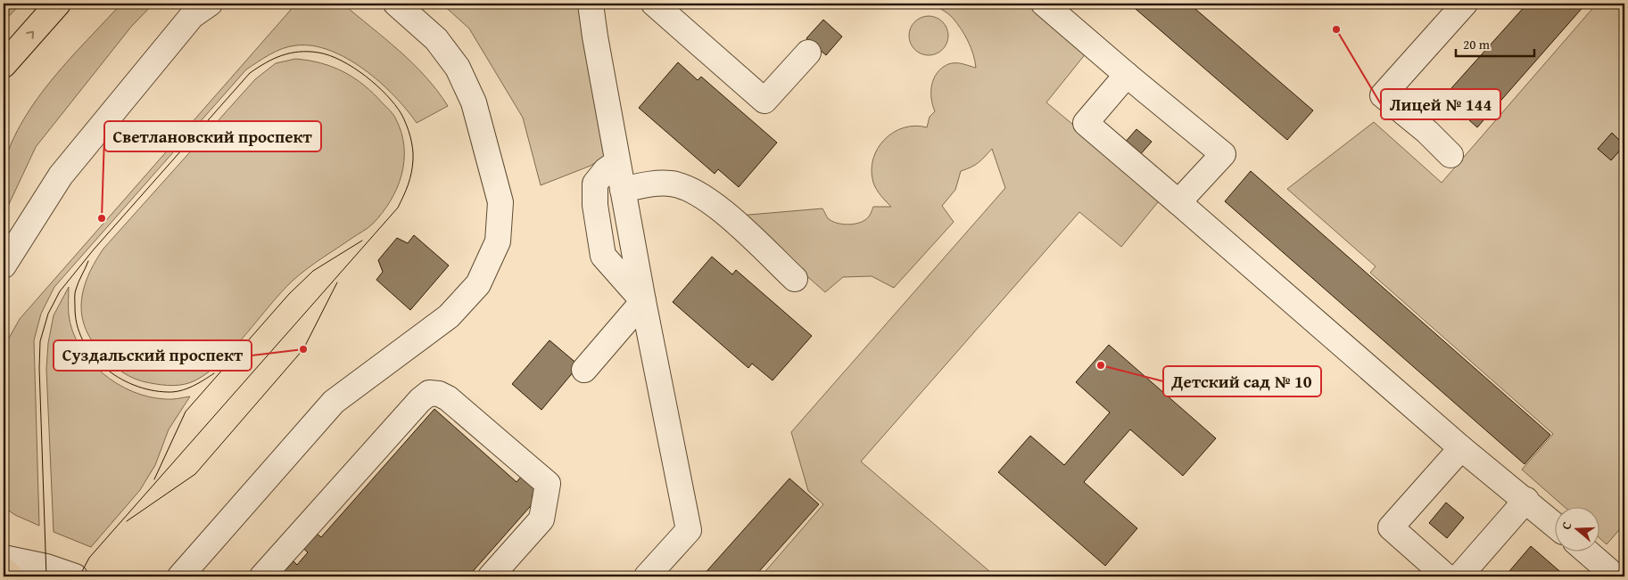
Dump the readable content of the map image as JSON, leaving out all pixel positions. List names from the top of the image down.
{
  "places": [
    "Лицей № 144",
    "Светлановский проспект",
    "Суздальский проспект",
    "Детский сад № 10"
  ],
  "scale_bar": "20 m",
  "north": "left"
}
